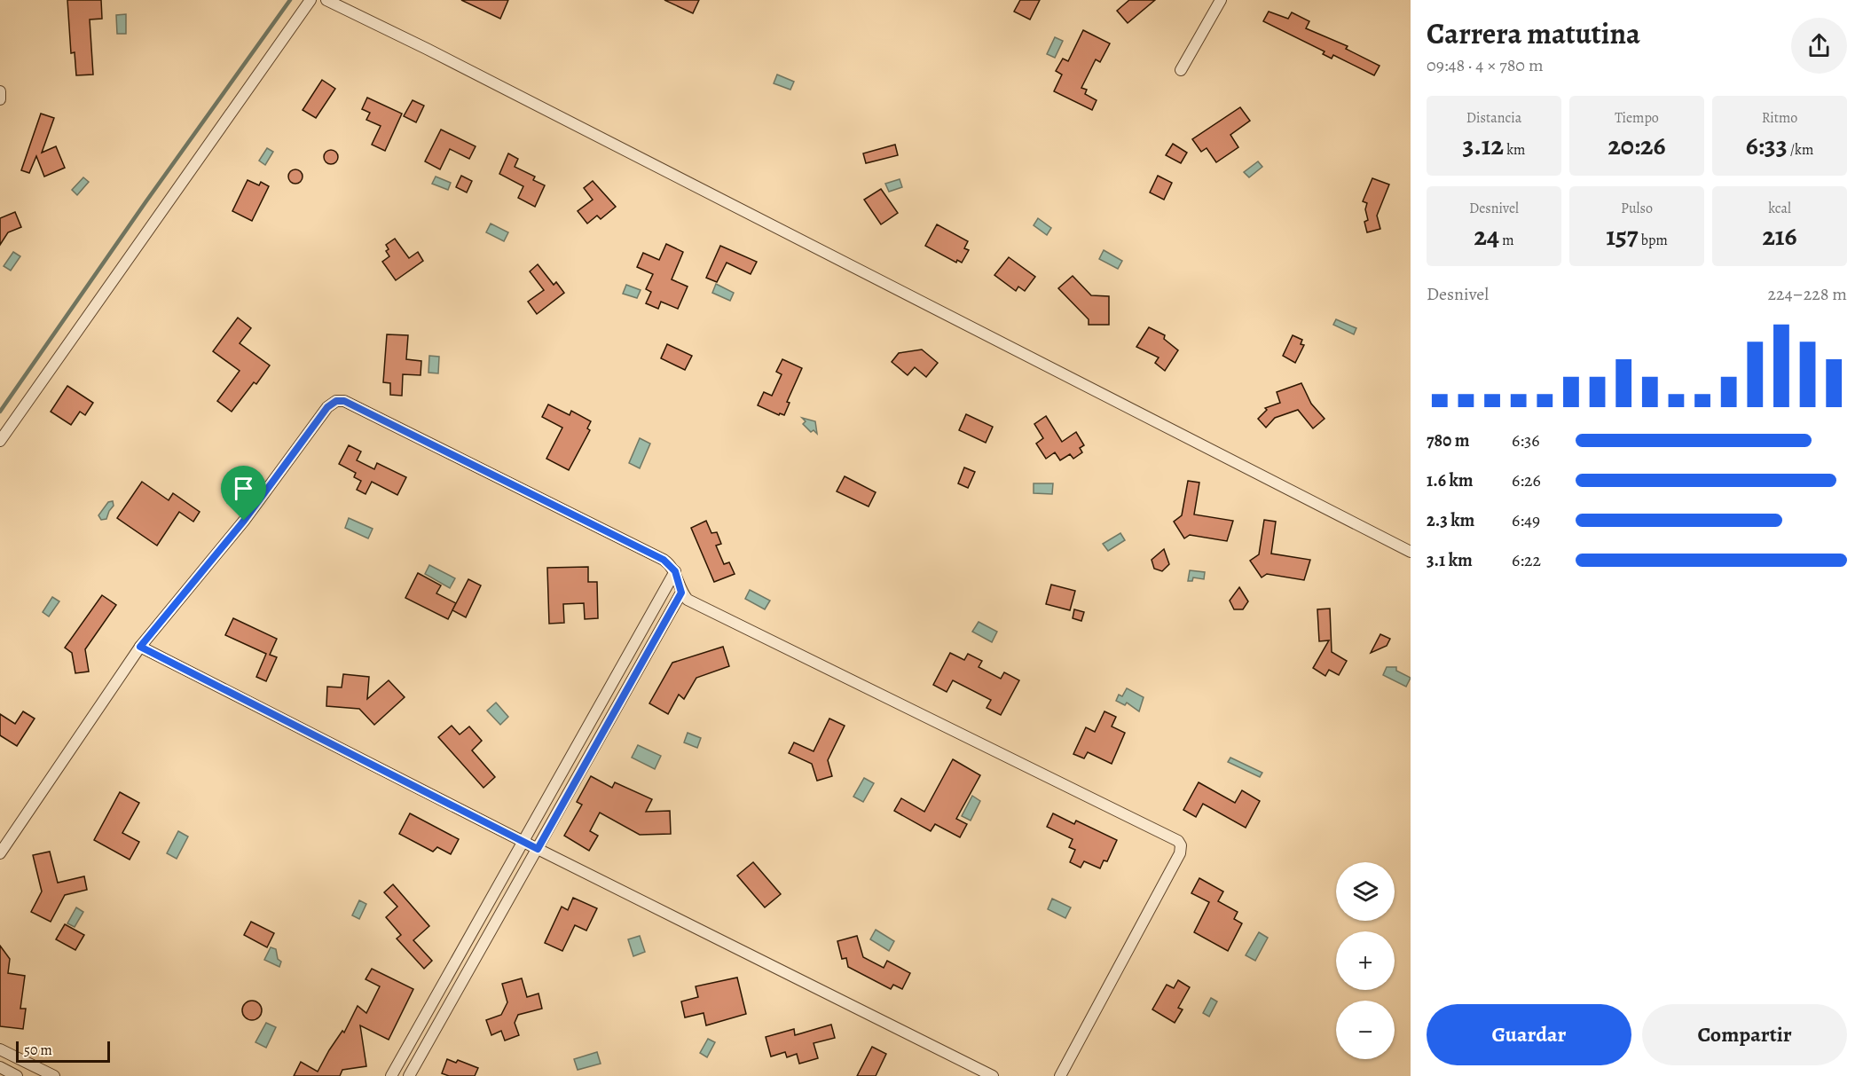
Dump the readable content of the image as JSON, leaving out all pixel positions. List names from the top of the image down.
{
  "scale_bar": "50 m",
  "page": {
    "heading": ["Carrera matutina", "09:48 · 4 × 780 m"],
    "stats": [
      ["Distancia", "3.12 km"],
      ["Tiempo", "20:26"],
      ["Ritmo", "6:33 /km"],
      ["Desnivel", "24 m"],
      ["Pulso", "157 bpm"],
      ["kcal", "216"]
    ],
    "chart": ["Desnivel", "224–228 m"],
    "list": [
      {
        "name": "780 m",
        "note": "6:36"
      },
      {
        "name": "1.6 km",
        "note": "6:26"
      },
      {
        "name": "2.3 km",
        "note": "6:49"
      },
      {
        "name": "3.1 km",
        "note": "6:22"
      }
    ],
    "map_buttons": ["+", "−"],
    "buttons": ["Guardar", "Compartir"],
    "scale": "50 m"
  }
}
